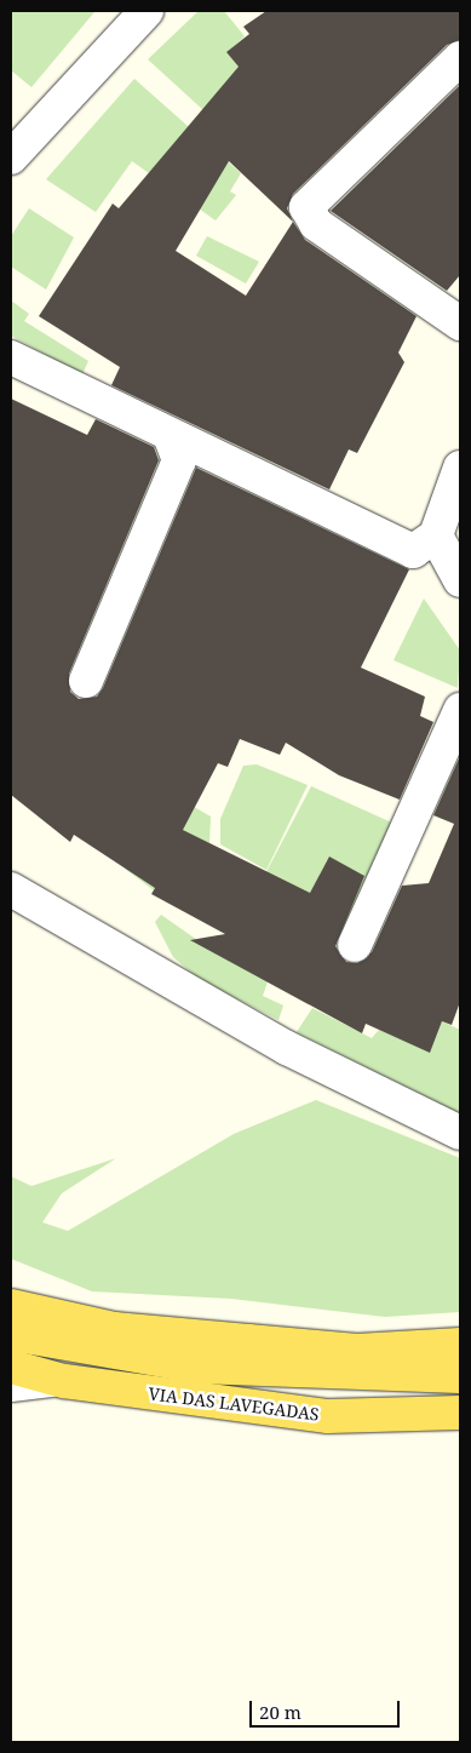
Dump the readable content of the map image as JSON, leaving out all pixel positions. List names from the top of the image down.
{
  "streets": {
    "main road": ["VIA DAS LAVEGADAS"]
  },
  "scale_bar": "20 m"
}
